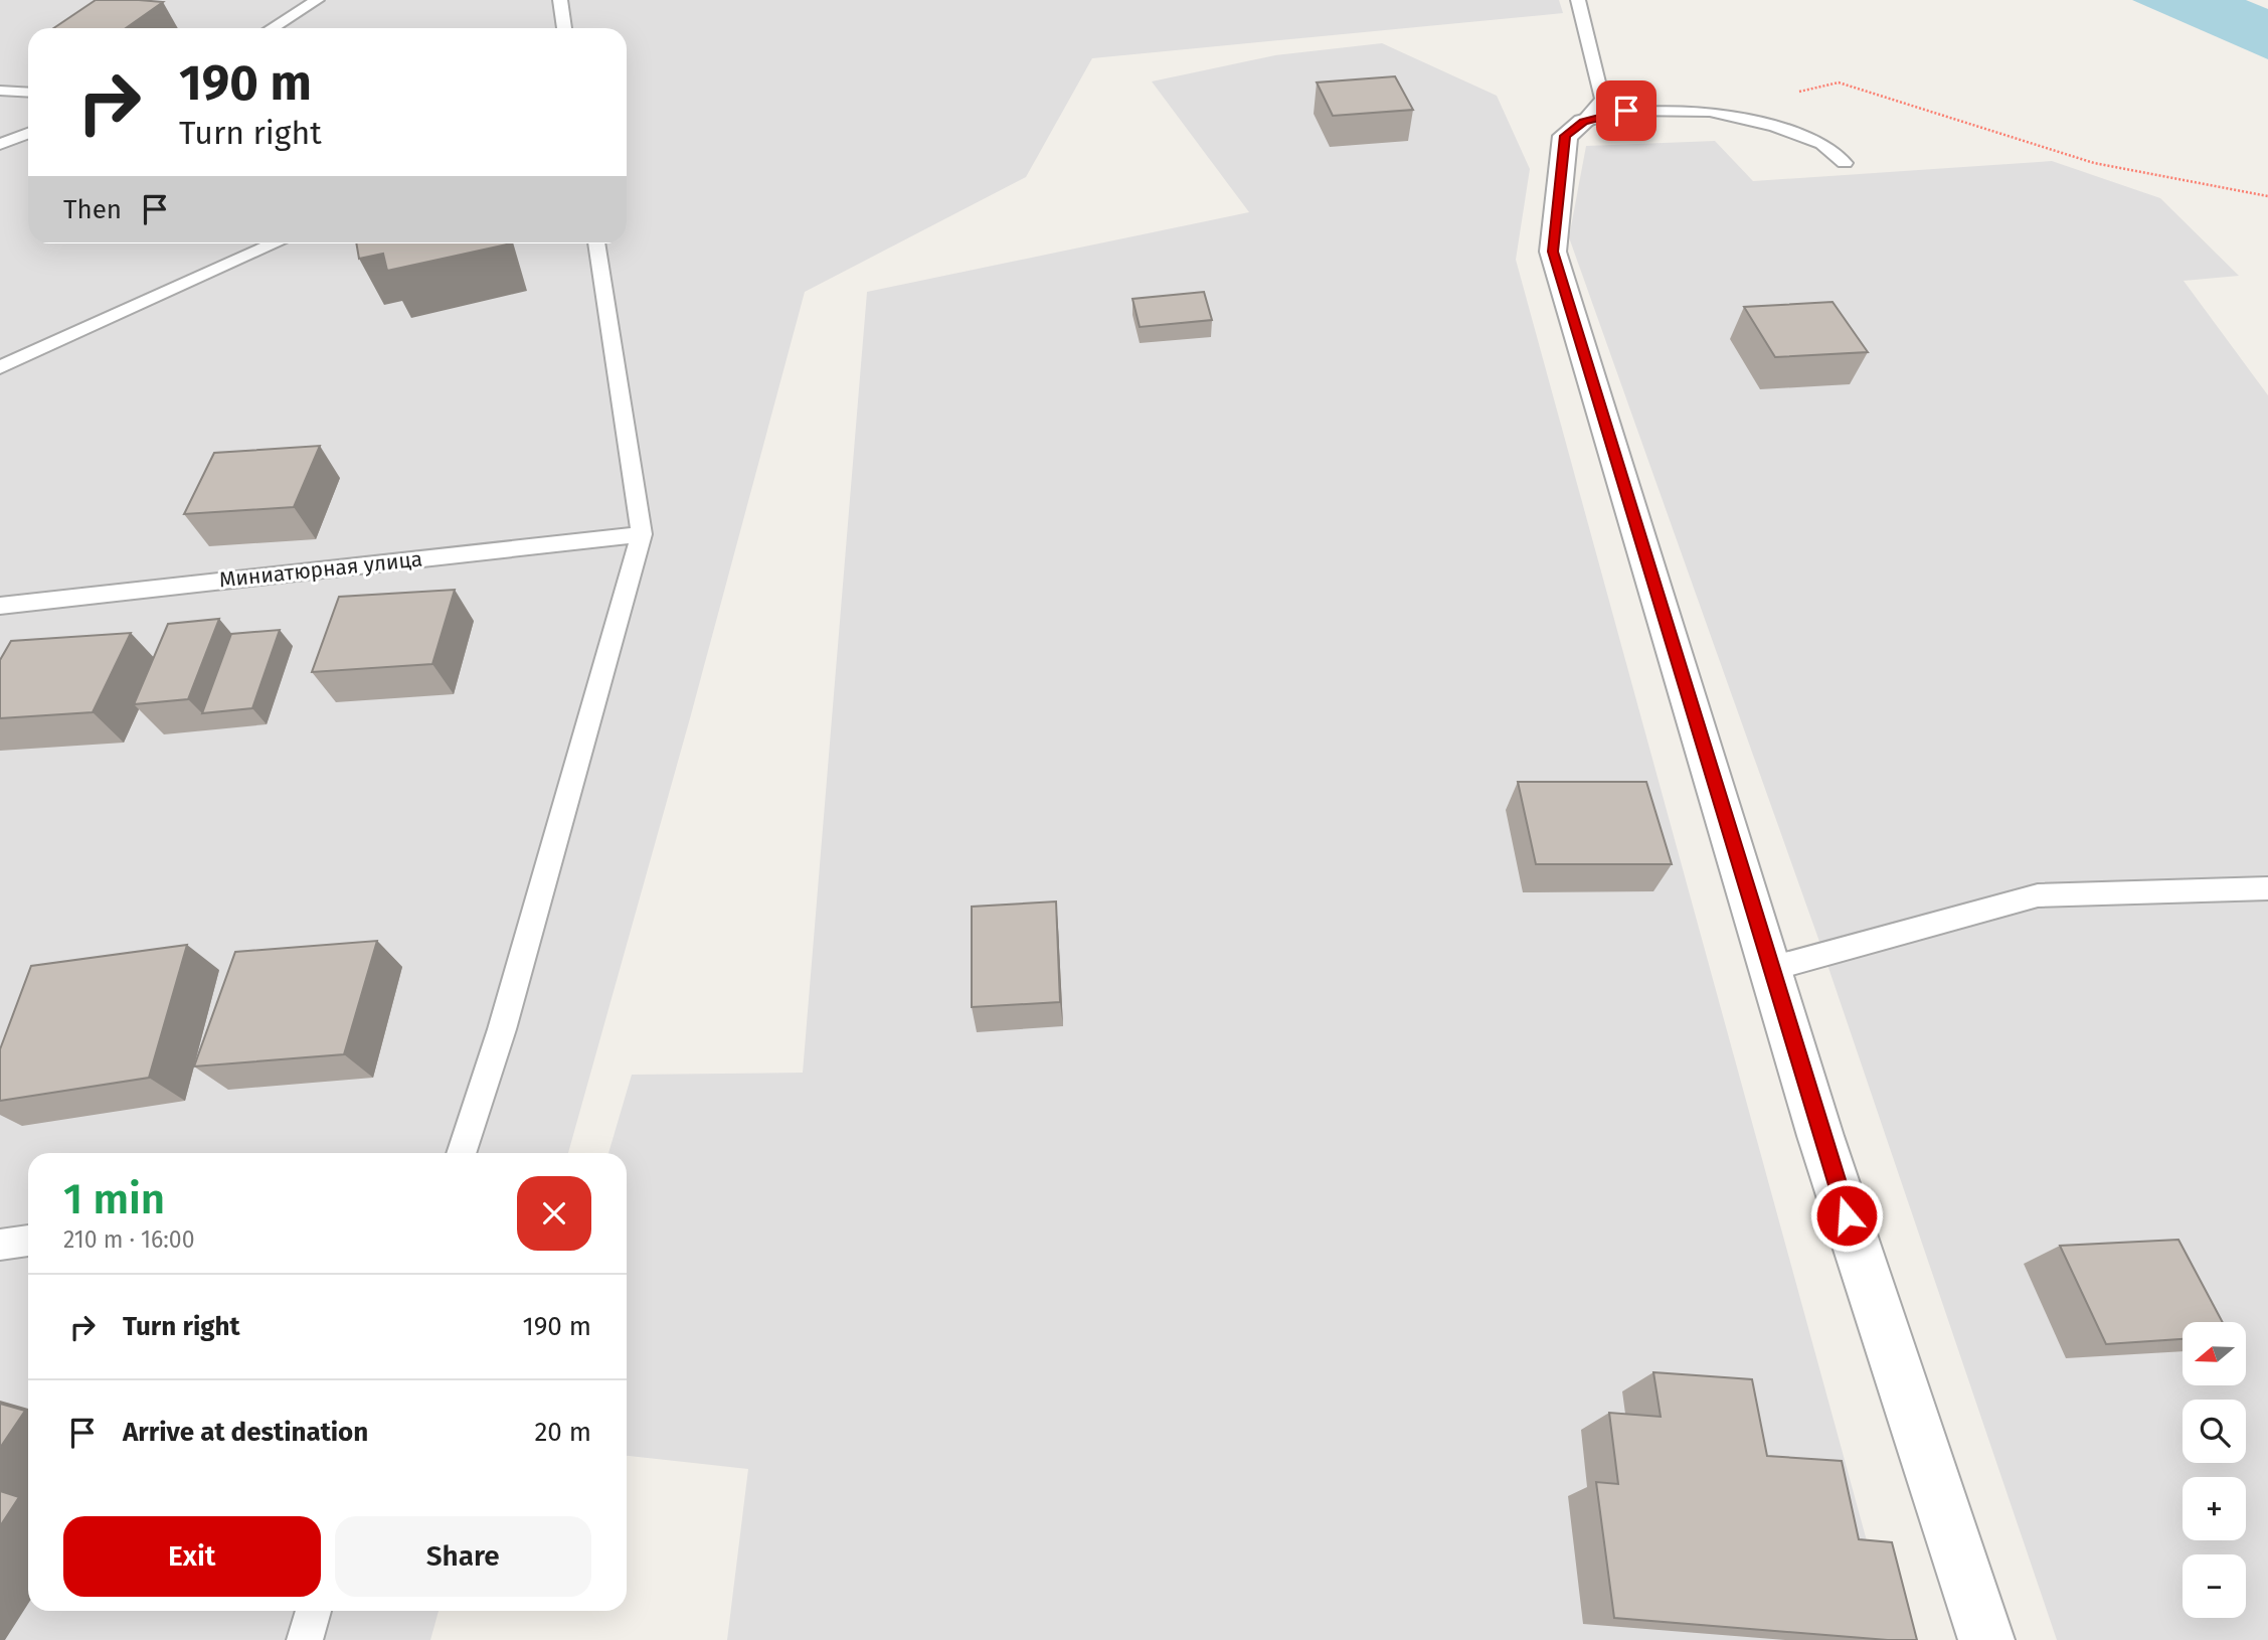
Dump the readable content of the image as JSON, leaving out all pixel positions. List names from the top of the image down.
{
  "streets": {
    "lane": ["Миниатюрная улица"]
  },
  "north": "left",
  "page": {
    "turn": ["190 m", "Turn right"],
    "then": "Then",
    "heading": ["1 min", "210 m · 16:00"],
    "list": [
      {
        "name": "Turn right",
        "value": "190 m"
      },
      {
        "name": "Arrive at destination",
        "value": "20 m"
      }
    ],
    "map_buttons": ["+", "−"],
    "buttons": ["Exit", "Share"]
  }
}
